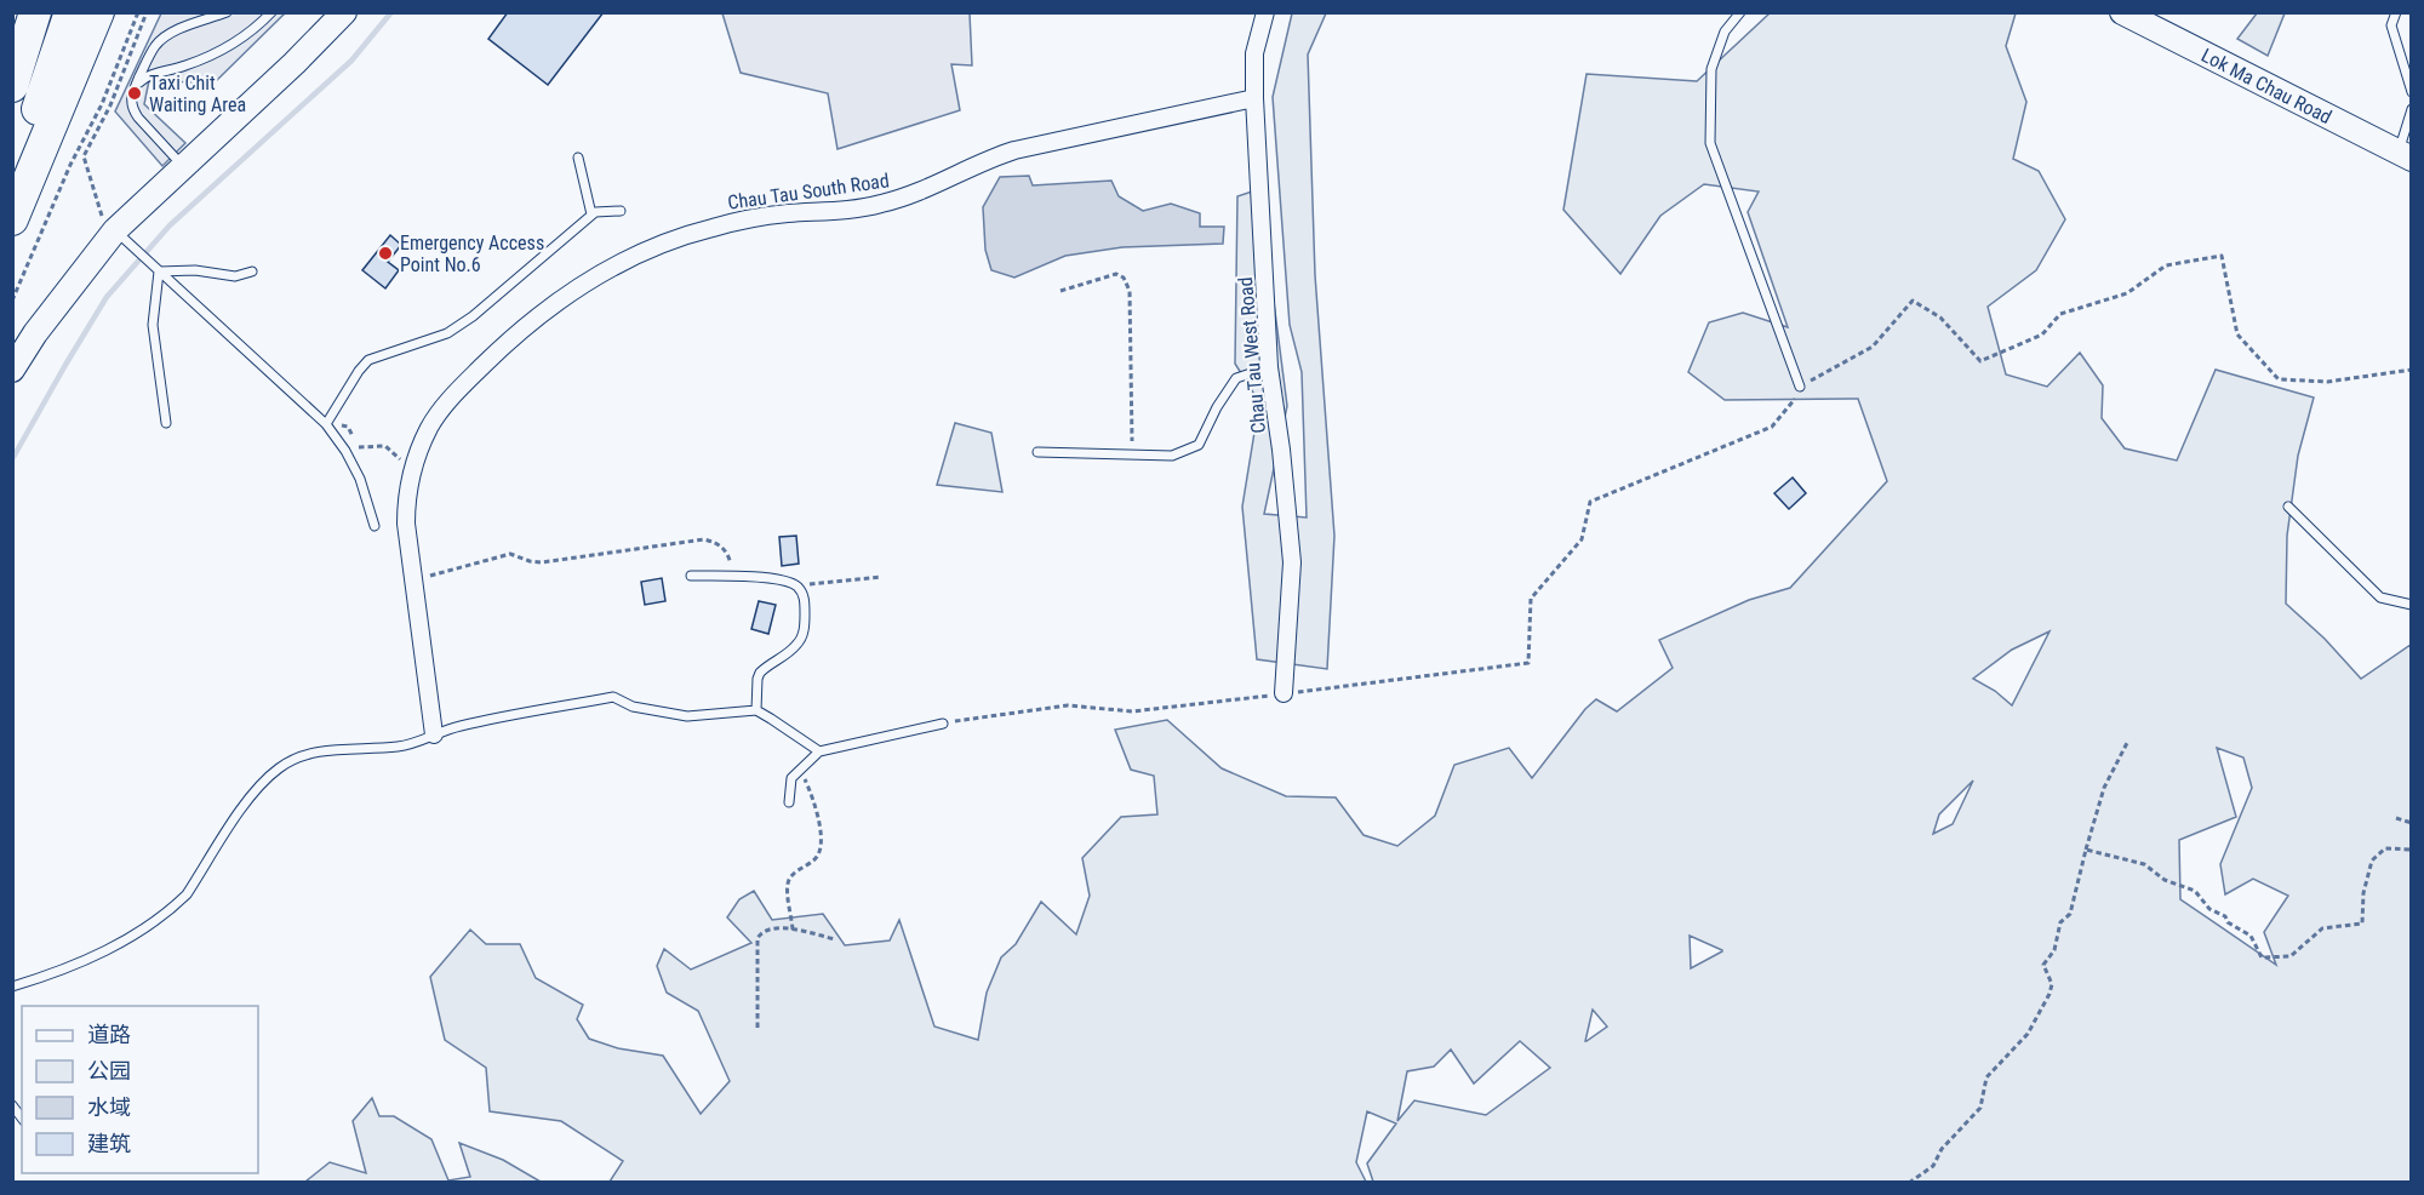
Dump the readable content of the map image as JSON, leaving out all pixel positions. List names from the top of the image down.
{
  "streets": {
    "main road": ["Lok Ma Chau Road"],
    "street": ["Chau Tau South Road", "Chau Tau West Road"]
  },
  "crossings": [
    ["Chau Tau South Road", "Chau Tau West Road"]
  ],
  "places": ["Taxi Chit Waiting Area", "Emergency Access Point No.6"],
  "legend": [
    "道路",
    "公园",
    "水域",
    "建筑"
  ]
}
